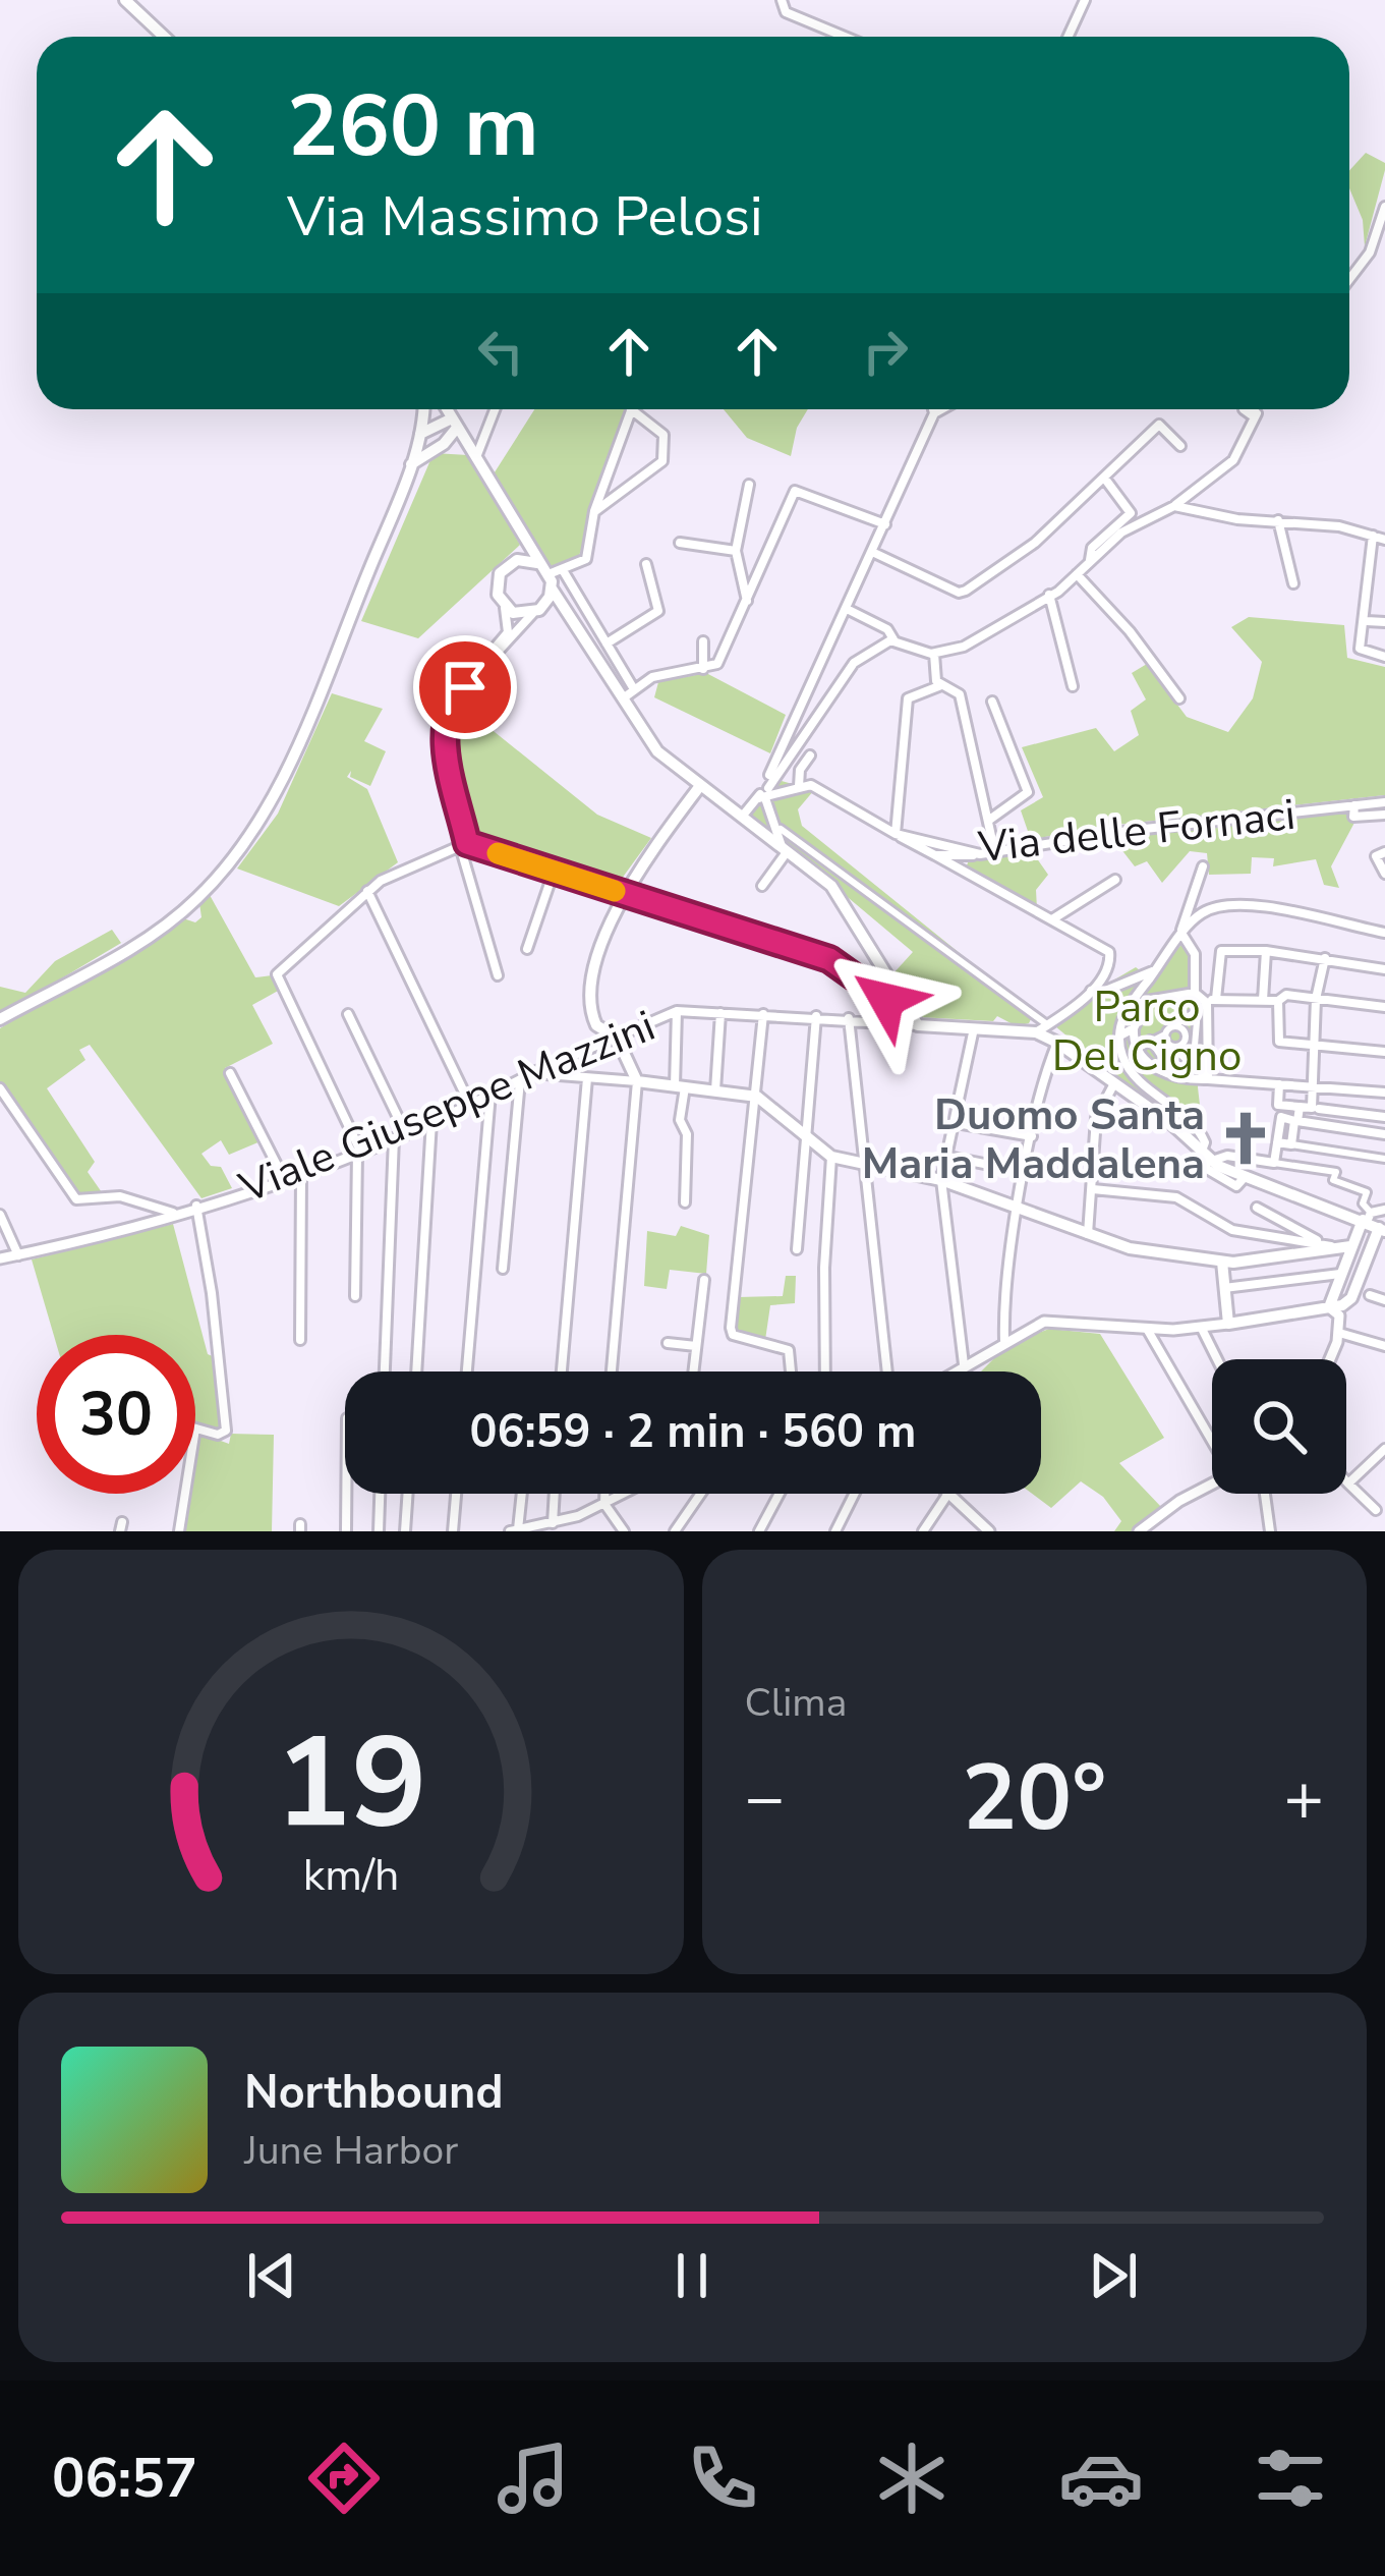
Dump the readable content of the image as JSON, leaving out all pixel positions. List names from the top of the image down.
{
  "streets": {
    "street": ["Via delle Fornaci", "Viale Giuseppe Mazzini"]
  },
  "parks": ["Parco Del Cigno"],
  "places": {
    "church": ["Duomo Santa Maria Maddalena"]
  },
  "page": {
    "turn": ["260 m", "Via Massimo Pelosi"],
    "limit": "30",
    "trip": "06:59 · 2 min · 560 m",
    "tile": "Clima",
    "heat": ["−", "20°", "+"],
    "song": ["Northbound", "June Harbor"],
    "tabs": "06:57",
    "gauge": ["19", "km/h"]
  }
}
